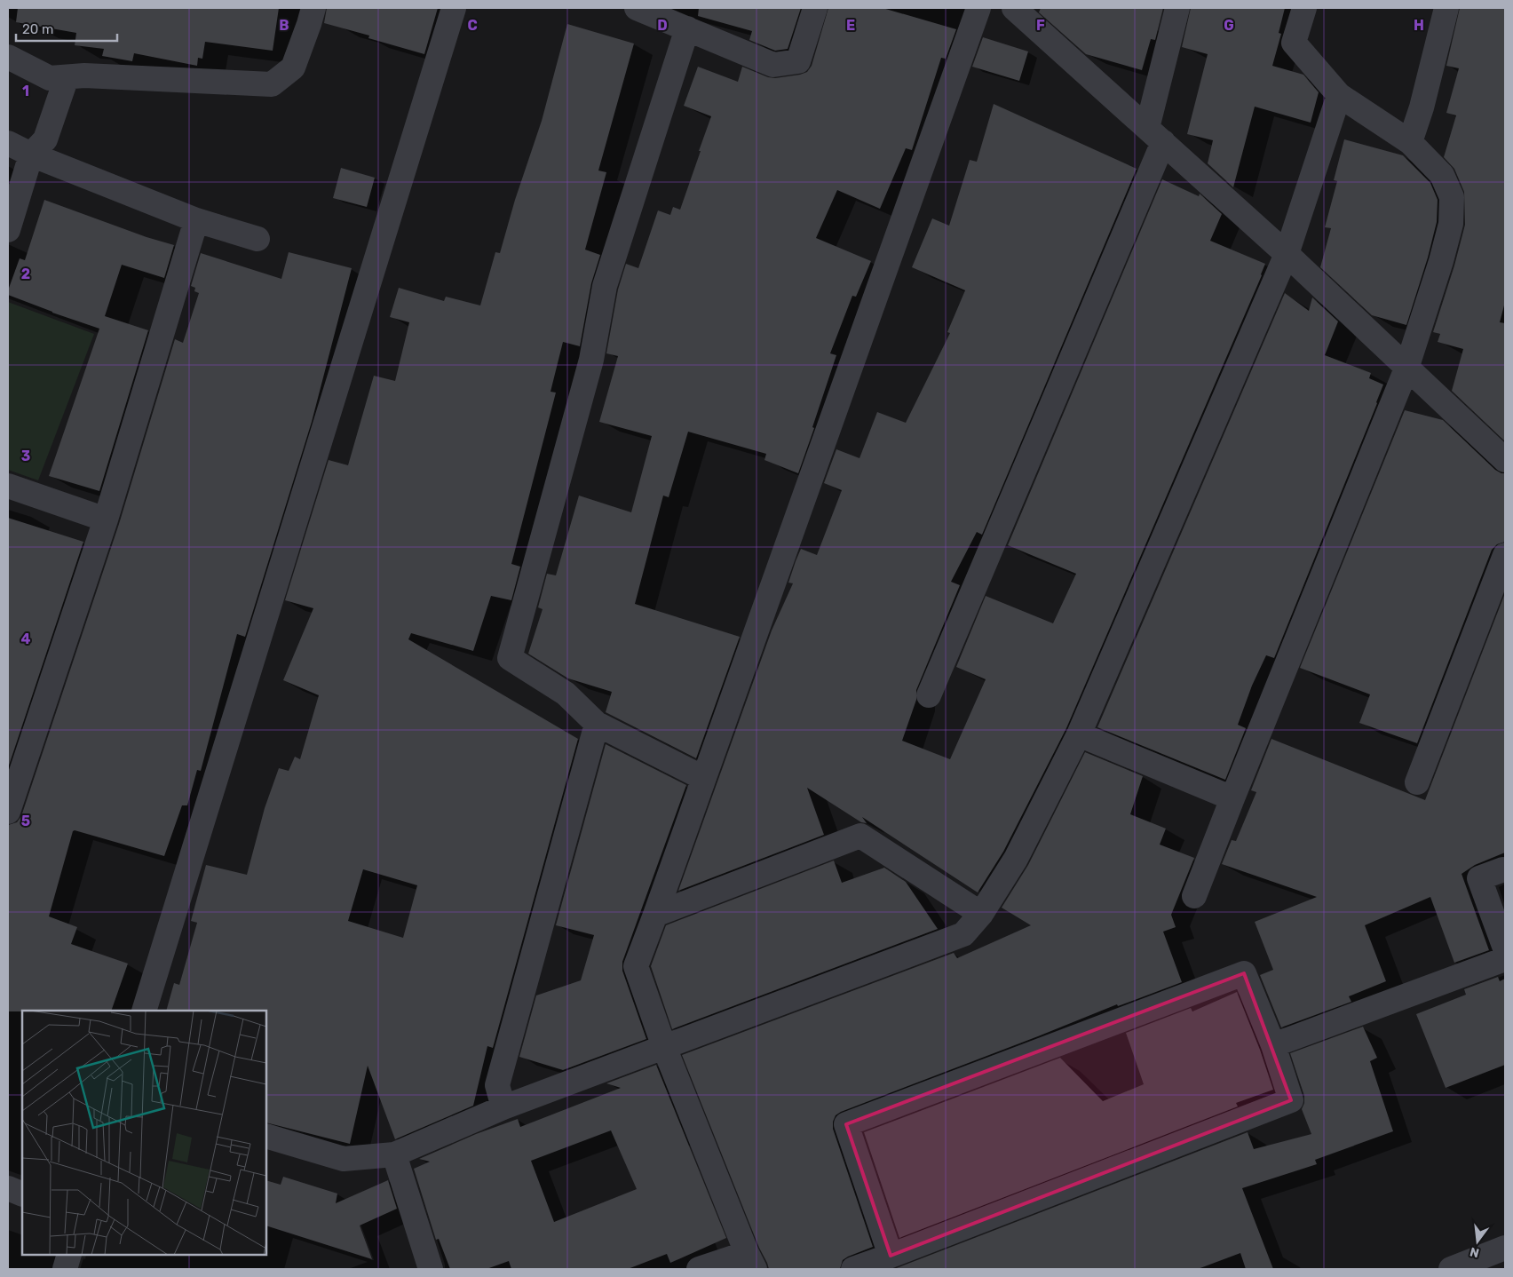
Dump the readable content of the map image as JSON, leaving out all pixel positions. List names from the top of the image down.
{
  "scale_bar": "20 m",
  "north": "bottom",
  "grid": {
    "columns": [
      "B",
      "C",
      "D",
      "E",
      "F",
      "G",
      "H"
    ],
    "rows": [
      "1",
      "2",
      "3",
      "4",
      "5"
    ]
  }
}
